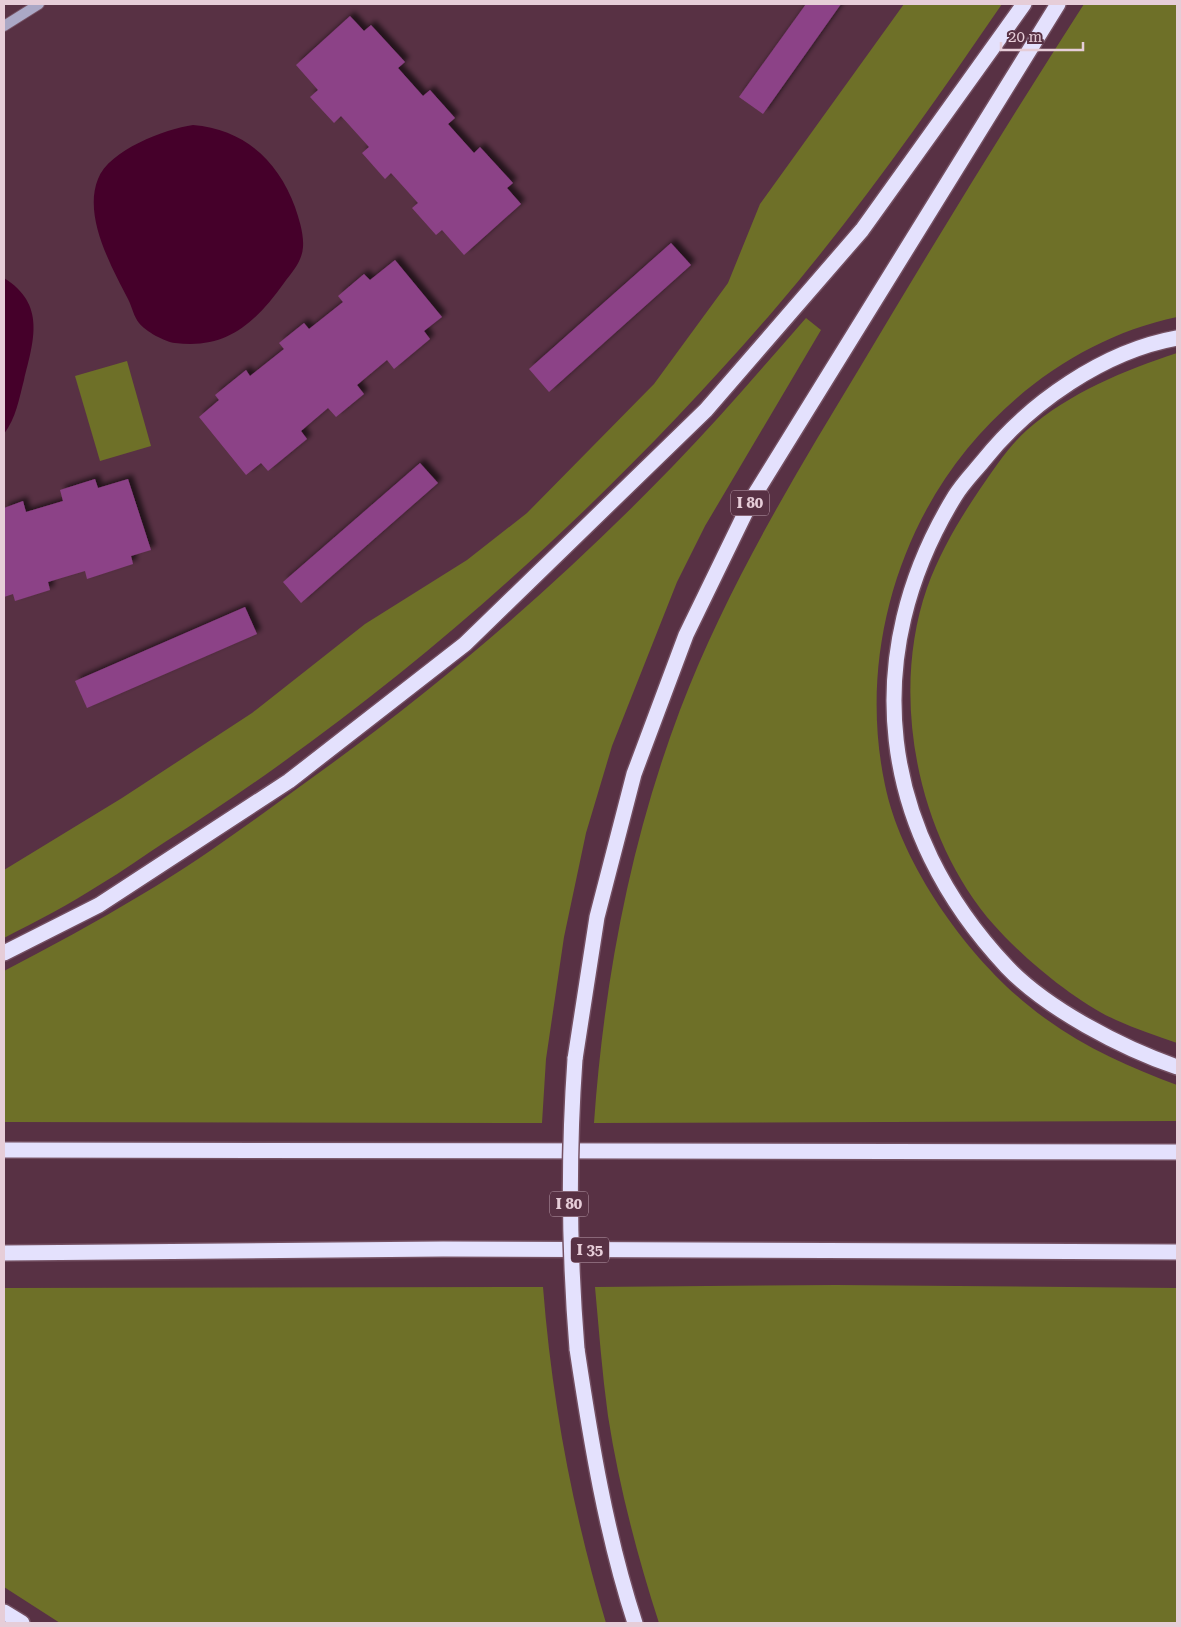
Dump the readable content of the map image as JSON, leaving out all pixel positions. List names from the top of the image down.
{
  "streets": {
    "highway": ["I 80", "I 35"]
  },
  "scale_bar": "20 m"
}
